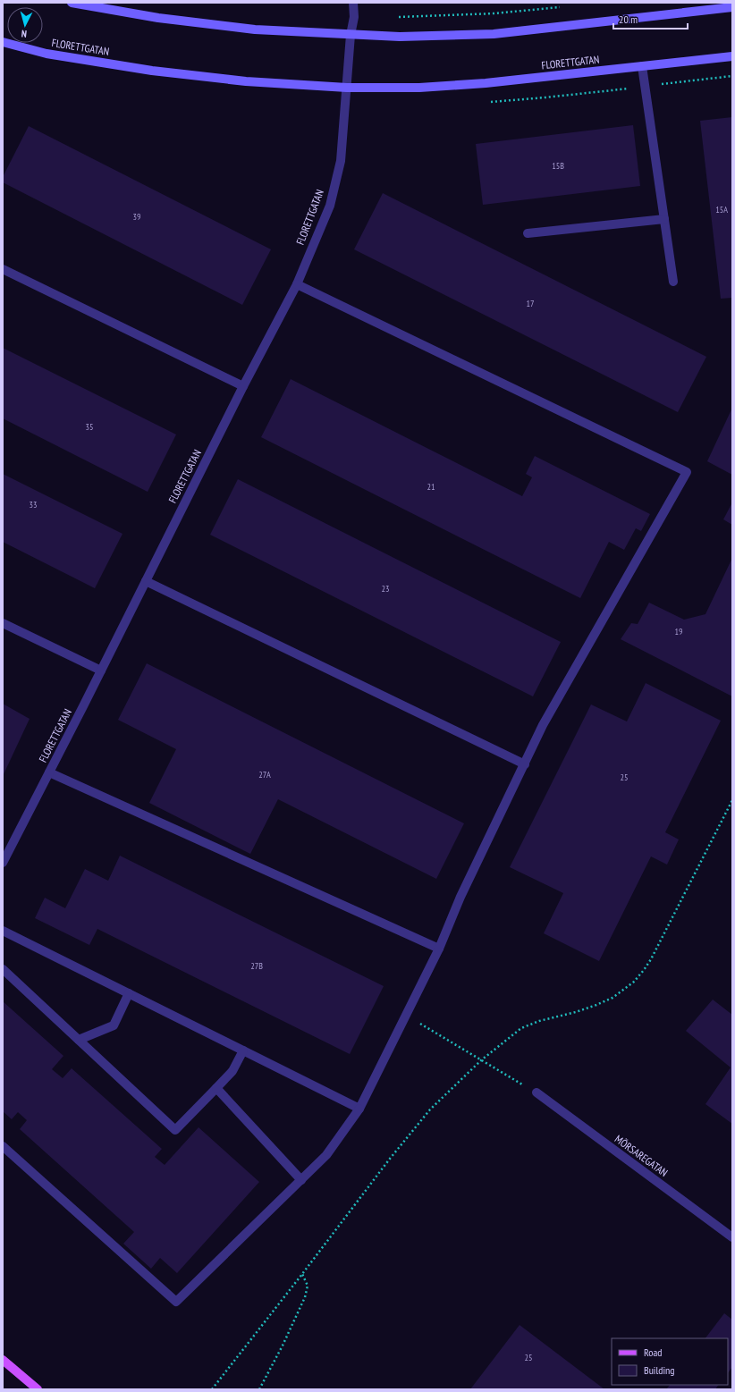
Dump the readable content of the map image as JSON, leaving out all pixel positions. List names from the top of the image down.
{
  "streets": {
    "street": ["FLORETTGATAN", "MÖRSAREGATAN"]
  },
  "house_numbers": [
    "15B",
    "15A",
    "39",
    "17",
    "35",
    "21",
    "33",
    "23",
    "19",
    "27A",
    "25",
    "27B",
    "25"
  ],
  "legend": ["Road", "Building"],
  "scale_bar": "20 m",
  "north": "bottom"
}
